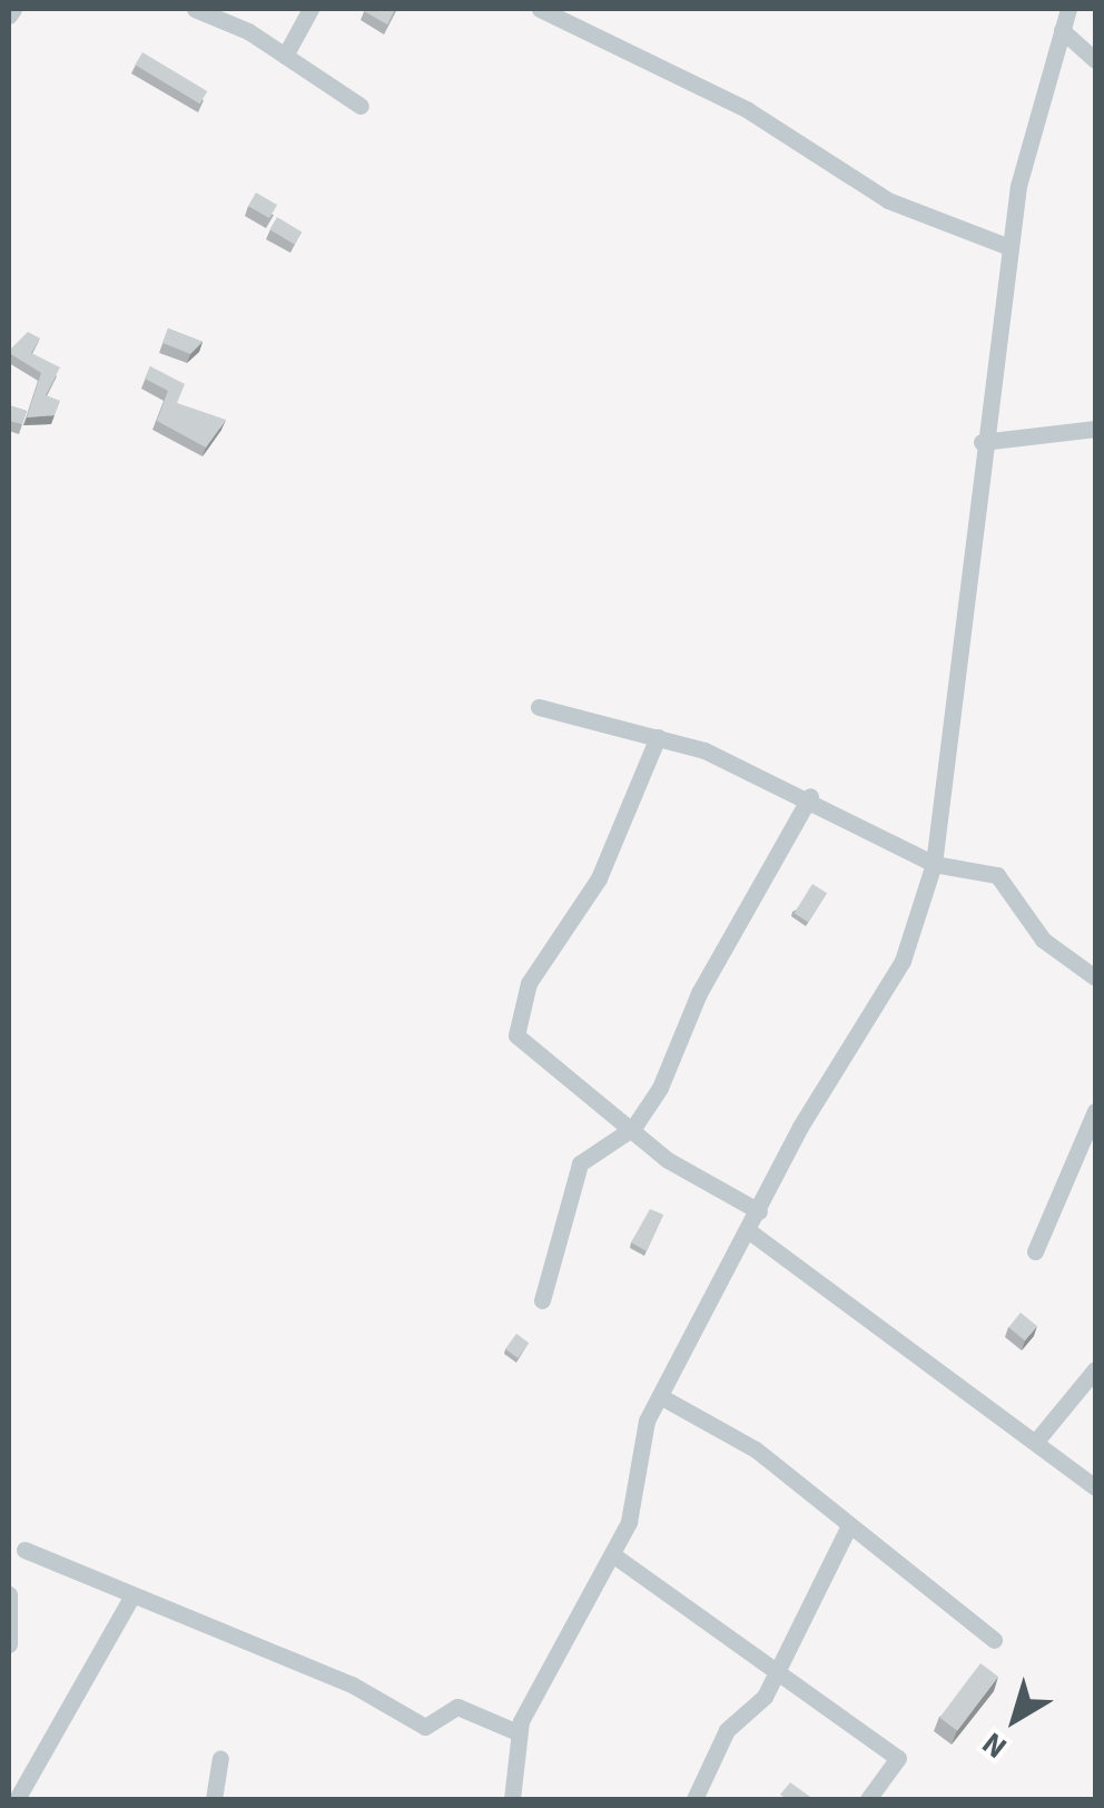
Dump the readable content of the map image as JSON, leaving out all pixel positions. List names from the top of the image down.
{
  "north": "bottom left"
}
